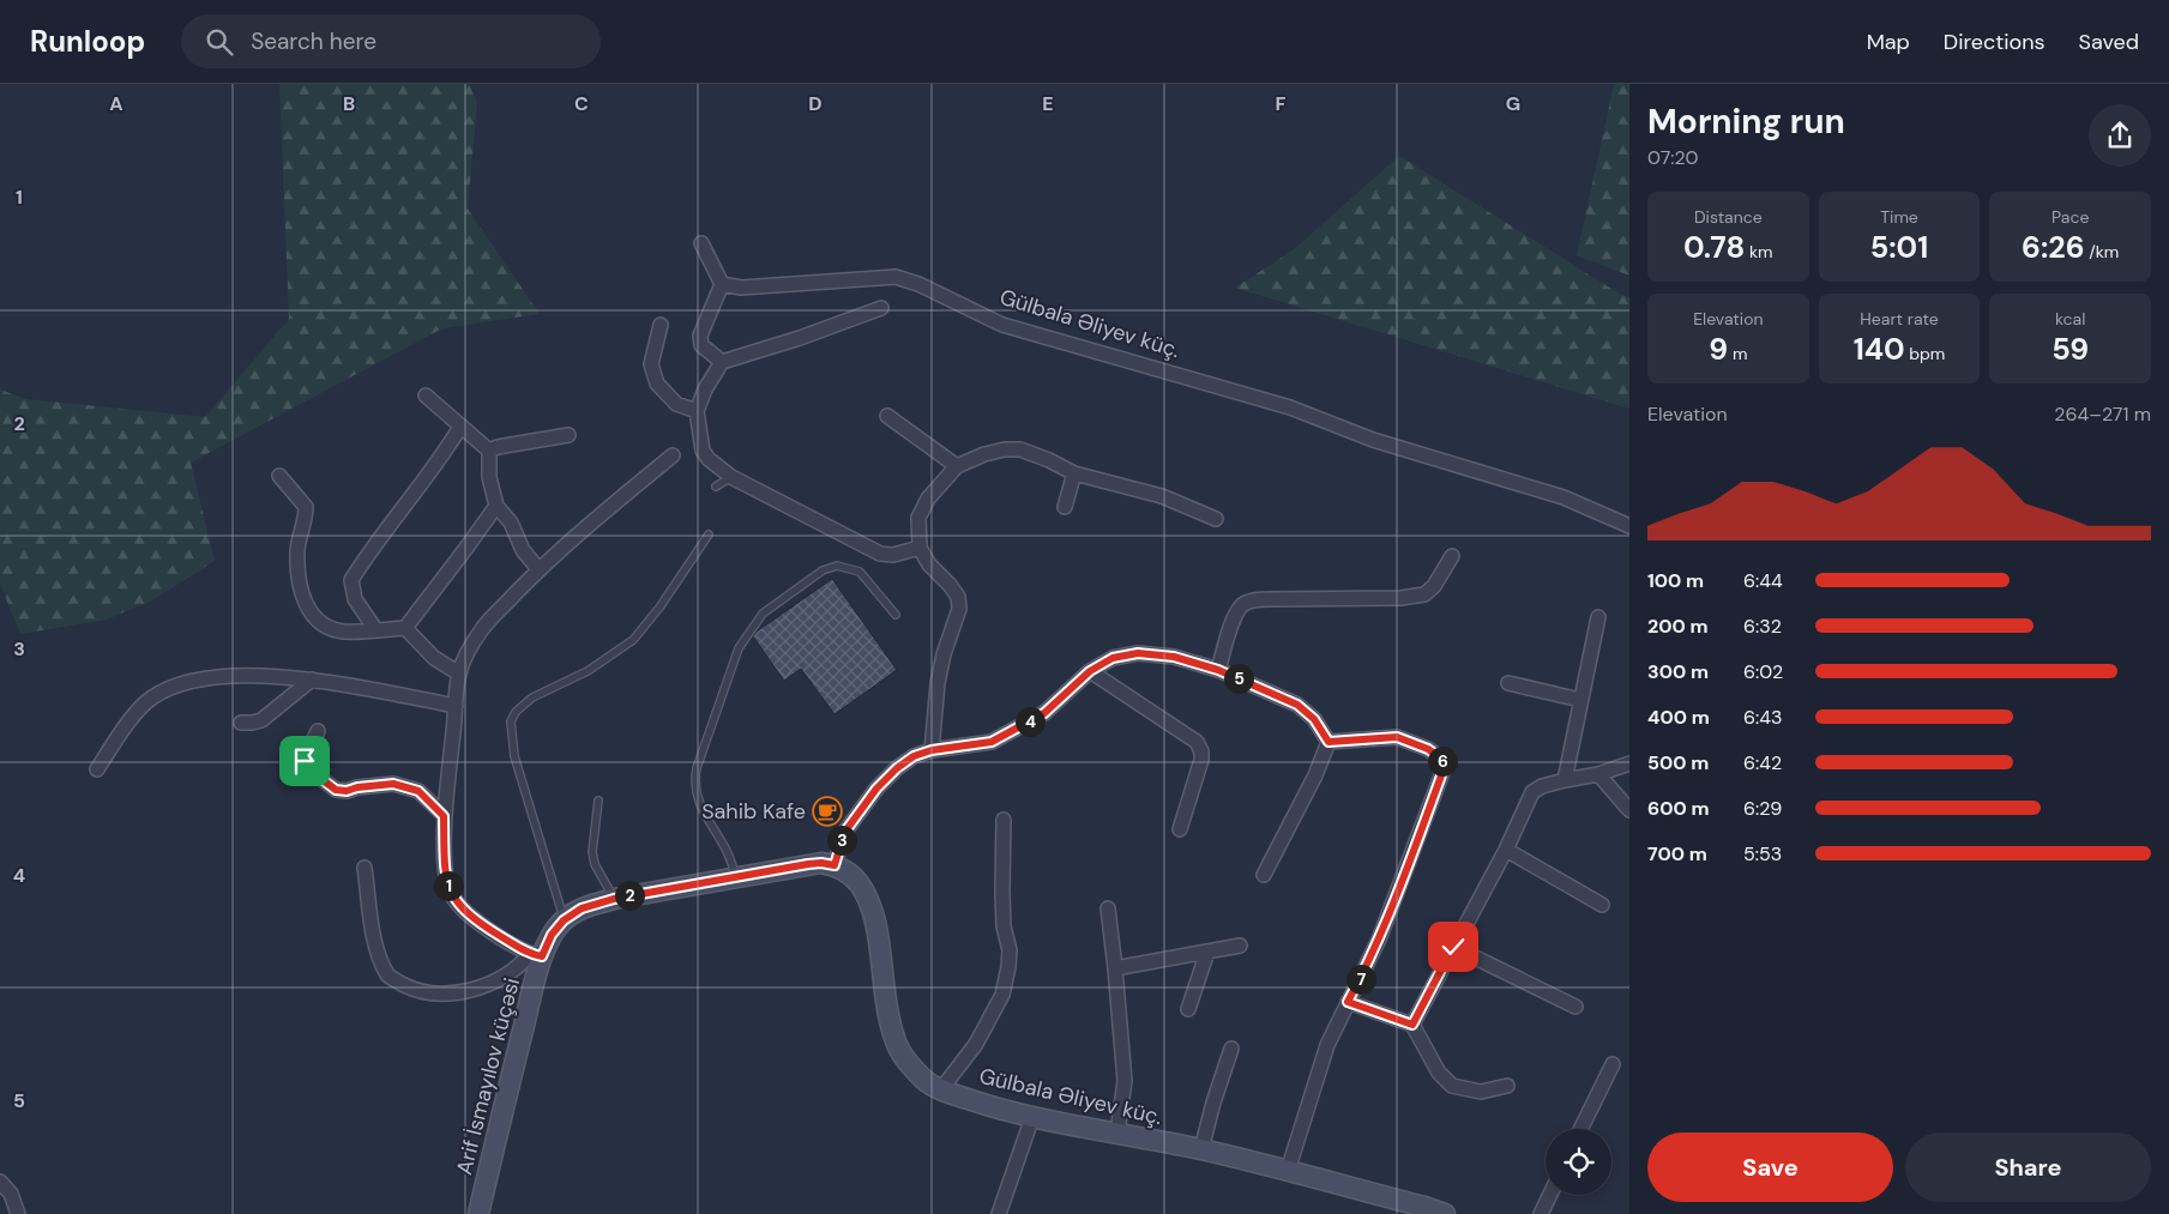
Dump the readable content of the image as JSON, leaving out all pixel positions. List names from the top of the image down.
{
  "streets": {
    "street": ["Gülbala Əliyev küç.", "Arif İsmayılov küçəsi"]
  },
  "places": {
    "cafe": ["Sahib Kafe"]
  },
  "page": {
    "header": "Runloop",
    "search": "Search here",
    "nav": ["Map", "Directions", "Saved"],
    "heading": ["Morning run", "07:20"],
    "stats": [
      ["Distance", "0.78 km"],
      ["Time", "5:01"],
      ["Pace", "6:26 /km"],
      ["Elevation", "9 m"],
      ["Heart rate", "140 bpm"],
      ["kcal", "59"]
    ],
    "chart": ["Elevation", "264–271 m"],
    "list": [
      {
        "name": "100 m",
        "note": "6:44"
      },
      {
        "name": "200 m",
        "note": "6:32"
      },
      {
        "name": "300 m",
        "note": "6:02"
      },
      {
        "name": "400 m",
        "note": "6:43"
      },
      {
        "name": "500 m",
        "note": "6:42"
      },
      {
        "name": "600 m",
        "note": "6:29"
      },
      {
        "name": "700 m",
        "note": "5:53"
      }
    ],
    "pins": [
      "5",
      "4",
      "6",
      "3",
      "1",
      "2",
      "7"
    ],
    "buttons": ["Save", "Share"]
  },
  "grid": {
    "columns": [
      "A",
      "B",
      "C",
      "D",
      "E",
      "F",
      "G"
    ],
    "rows": [
      "1",
      "2",
      "3",
      "4",
      "5"
    ]
  }
}
